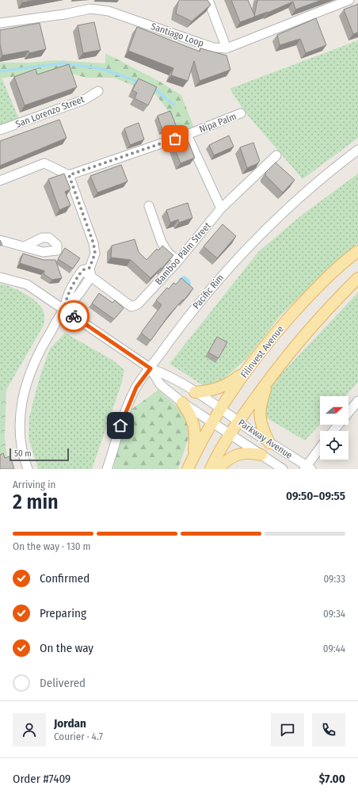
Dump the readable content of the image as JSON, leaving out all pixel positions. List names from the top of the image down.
{
  "streets": {
    "main road": ["Filinvest Avenue"],
    "street": [
      "Santiago Loop",
      "San Lorenzo Street",
      "Nipa Palm",
      "Bamboo Palm Street",
      "Pacific Rim",
      "Parkway Avenue"
    ]
  },
  "crossings": [
    ["Pacific Rim", "Parkway Avenue"],
    ["Filinvest Avenue", "Parkway Avenue"]
  ],
  "scale_bar": "50 m",
  "north": "right",
  "page": {
    "scale": "50 m",
    "heading": ["2 min", "Arriving in", "09:50–09:55"],
    "panel": [
      "Jordan",
      "Courier · 4.7",
      "Order #7409",
      "$7.00"
    ],
    "bar": "On the way · 130 m",
    "list": [
      ["Confirmed", "09:33"],
      ["Preparing", "09:34"],
      ["On the way", "09:44"],
      "Delivered"
    ]
  }
}
